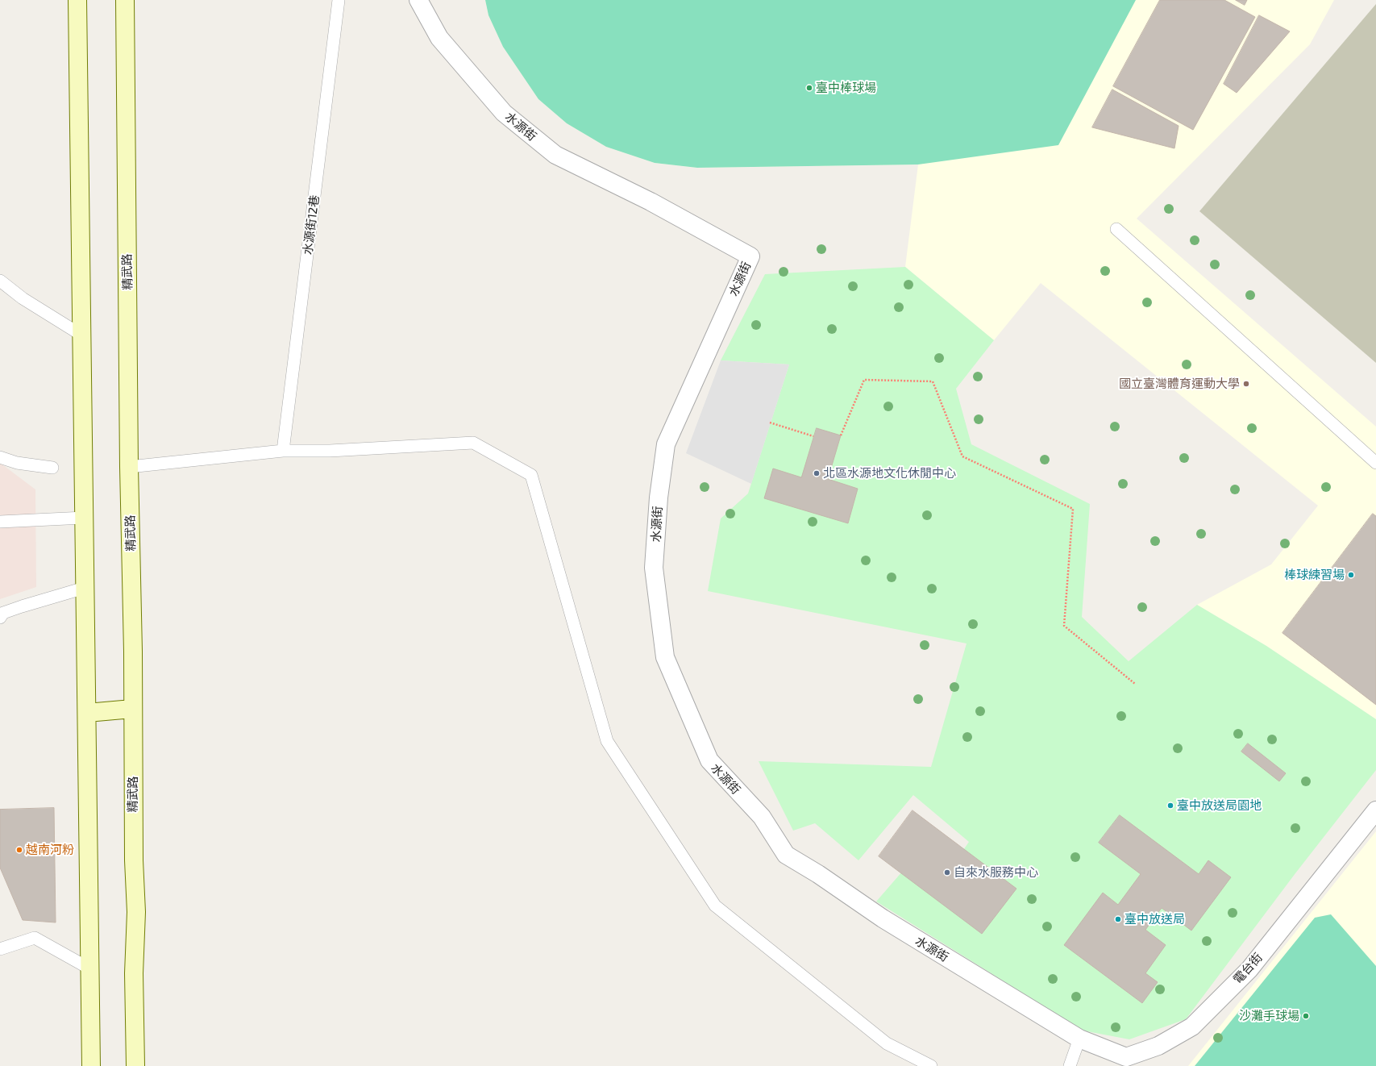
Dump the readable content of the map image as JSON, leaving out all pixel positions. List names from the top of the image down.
{
  "streets": {
    "street": ["水源街", "精武路", "電台街"],
    "lane": ["水源街12巷"]
  },
  "crossings": [
    ["水源街", "電台街"]
  ],
  "places": [
    "臺中棒球場",
    "國立臺灣體育運動大學",
    "北區水源地文化休閒中心",
    "棒球練習場",
    "臺中放送局園地",
    "越南河粉",
    "自來水服務中心",
    "臺中放送局",
    "沙灘手球場"
  ]
}
